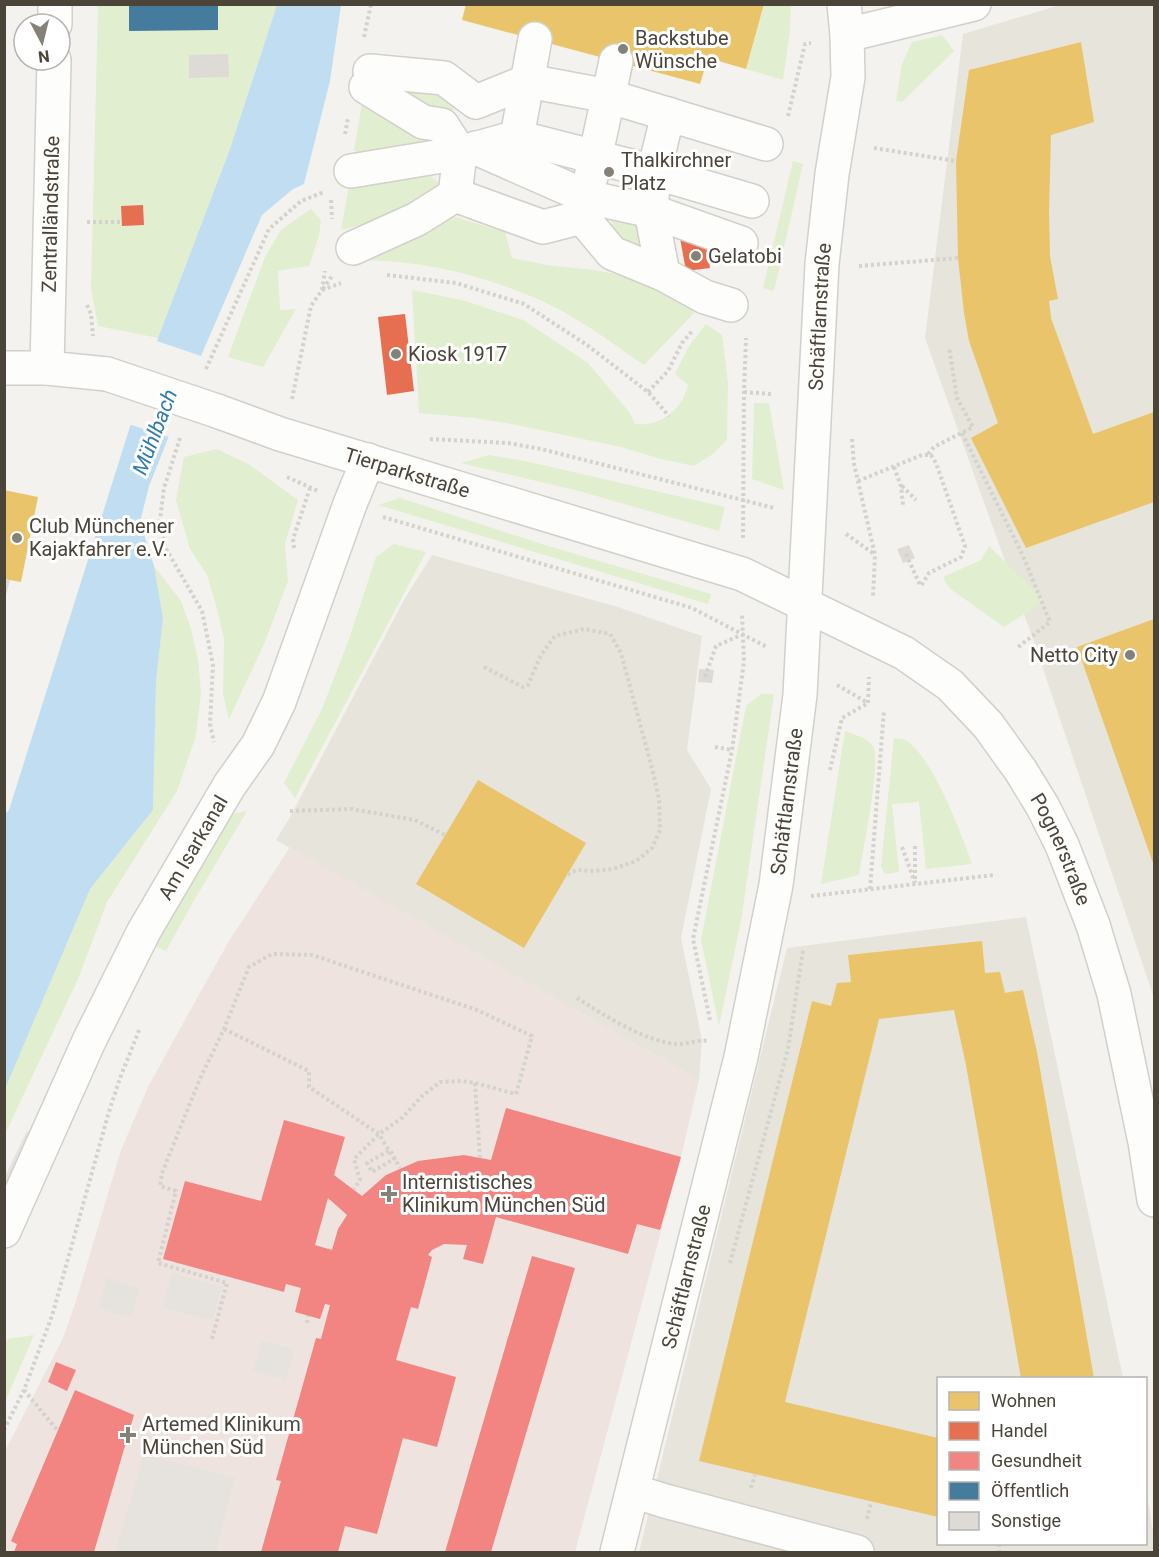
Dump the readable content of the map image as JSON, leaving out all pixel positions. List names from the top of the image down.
{
  "streets": {
    "street": [
      "Zentralländstraße",
      "Schäftlarnstraße",
      "Tierparkstraße",
      "Am Isarkanal",
      "Pognerstraße"
    ]
  },
  "crossings": [
    ["Zentralländstraße", "Tierparkstraße"],
    ["Schäftlarnstraße", "Tierparkstraße"],
    ["Schäftlarnstraße", "Pognerstraße"],
    ["Tierparkstraße", "Am Isarkanal"],
    ["Tierparkstraße", "Pognerstraße"]
  ],
  "water": ["Mühlbach"],
  "places": {
    "other": [
      "Backstube Wünsche",
      "Thalkirchner Platz",
      "Gelatobi",
      "Kiosk 1917",
      "Club Münchener Kajakfahrer e.V.",
      "Netto City"
    ],
    "health": ["Internistisches Klinikum München Süd", "Artemed Klinikum München Süd"]
  },
  "legend": [
    "Wohnen",
    "Handel",
    "Gesundheit",
    "Öffentlich",
    "Sonstige"
  ],
  "north": "bottom"
}
